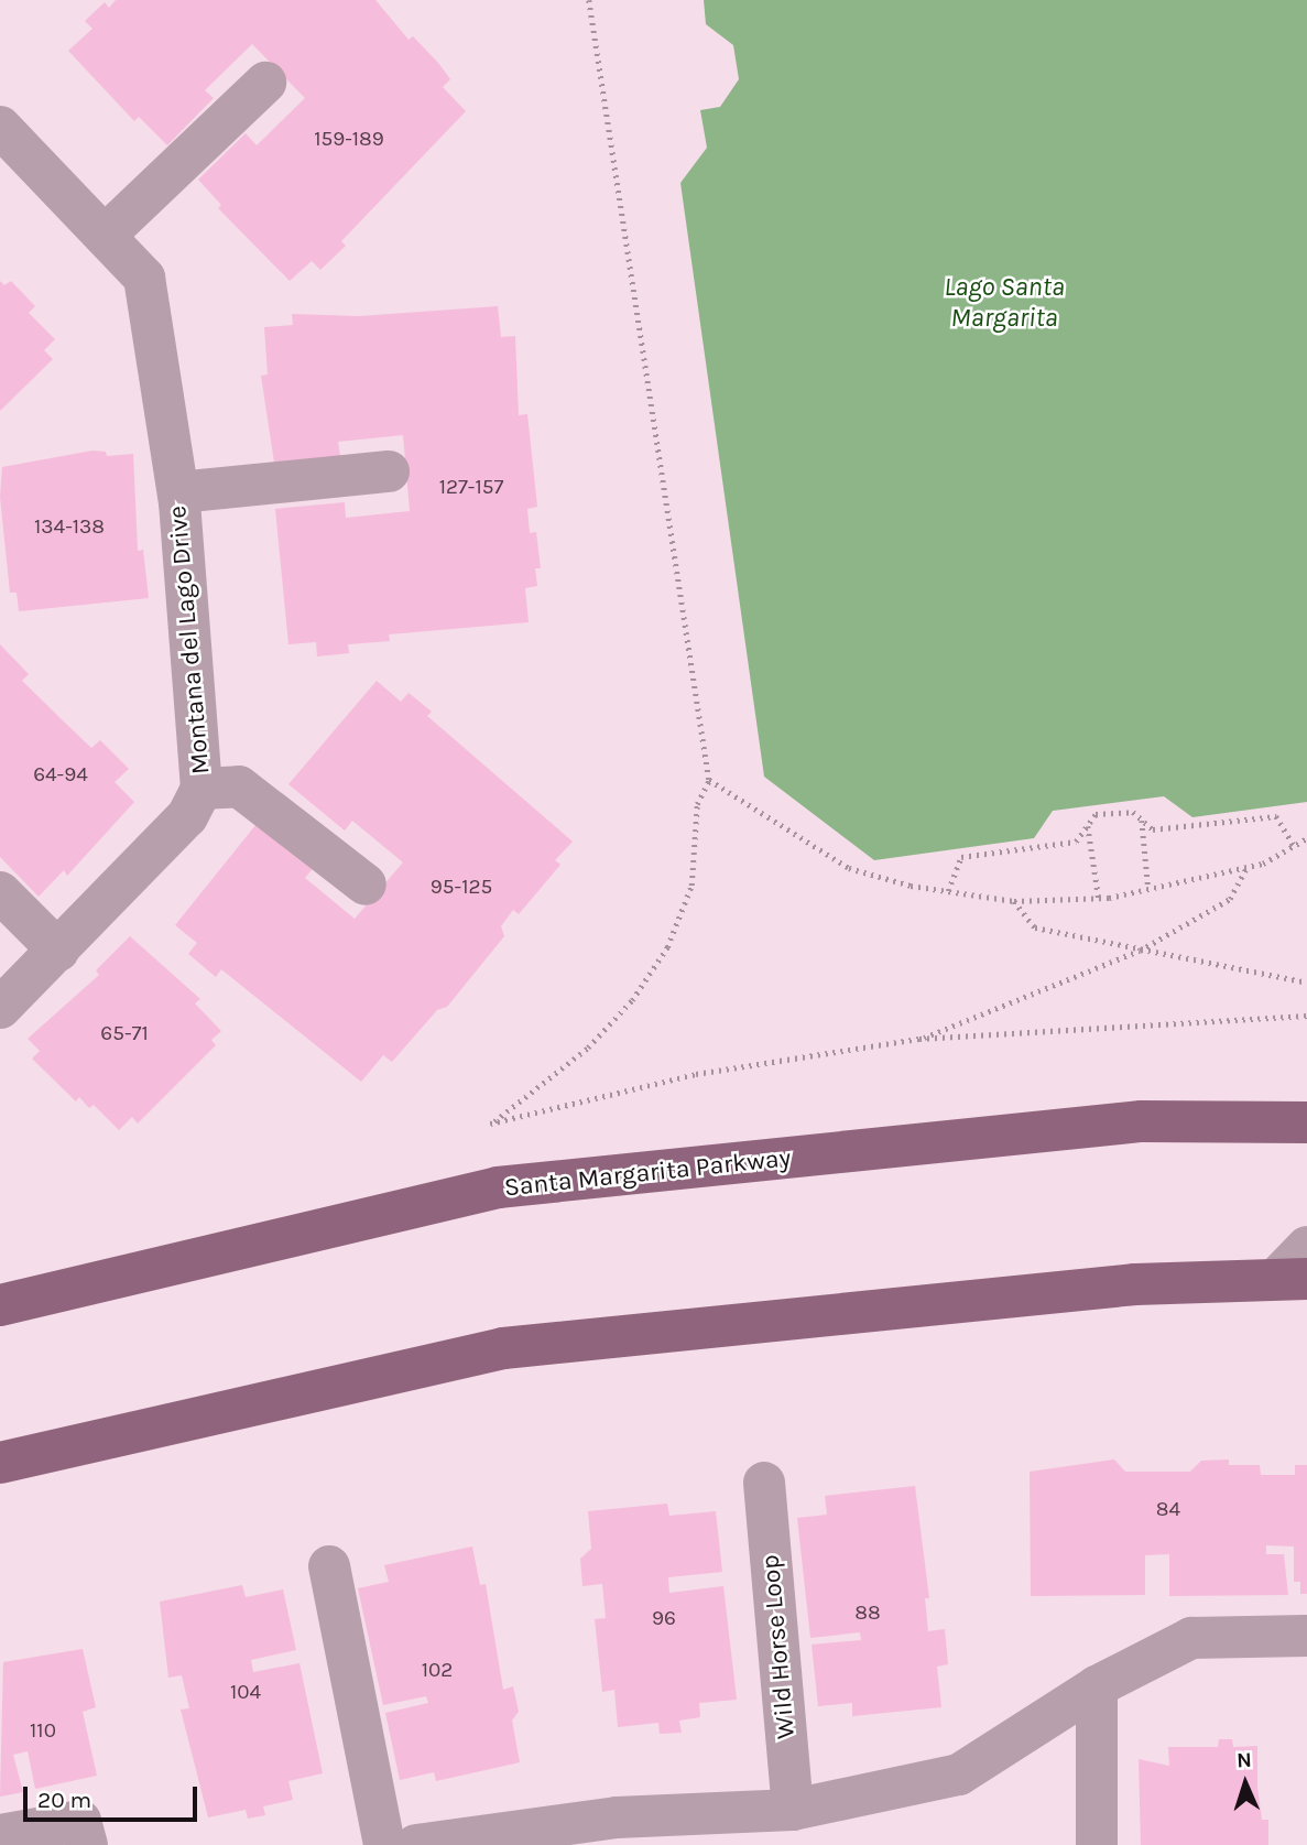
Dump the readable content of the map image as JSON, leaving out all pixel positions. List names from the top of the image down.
{
  "streets": {
    "main road": ["Santa Margarita Parkway"],
    "street": ["Montana del Lago Drive", "Wild Horse Loop"]
  },
  "water": ["Lago Santa Margarita"],
  "house_numbers": [
    "159-189",
    "127-157",
    "134-138",
    "64-94",
    "95-125",
    "65-71",
    "84",
    "88",
    "96",
    "102",
    "104",
    "110"
  ],
  "scale_bar": "20 m",
  "north": "top"
}
